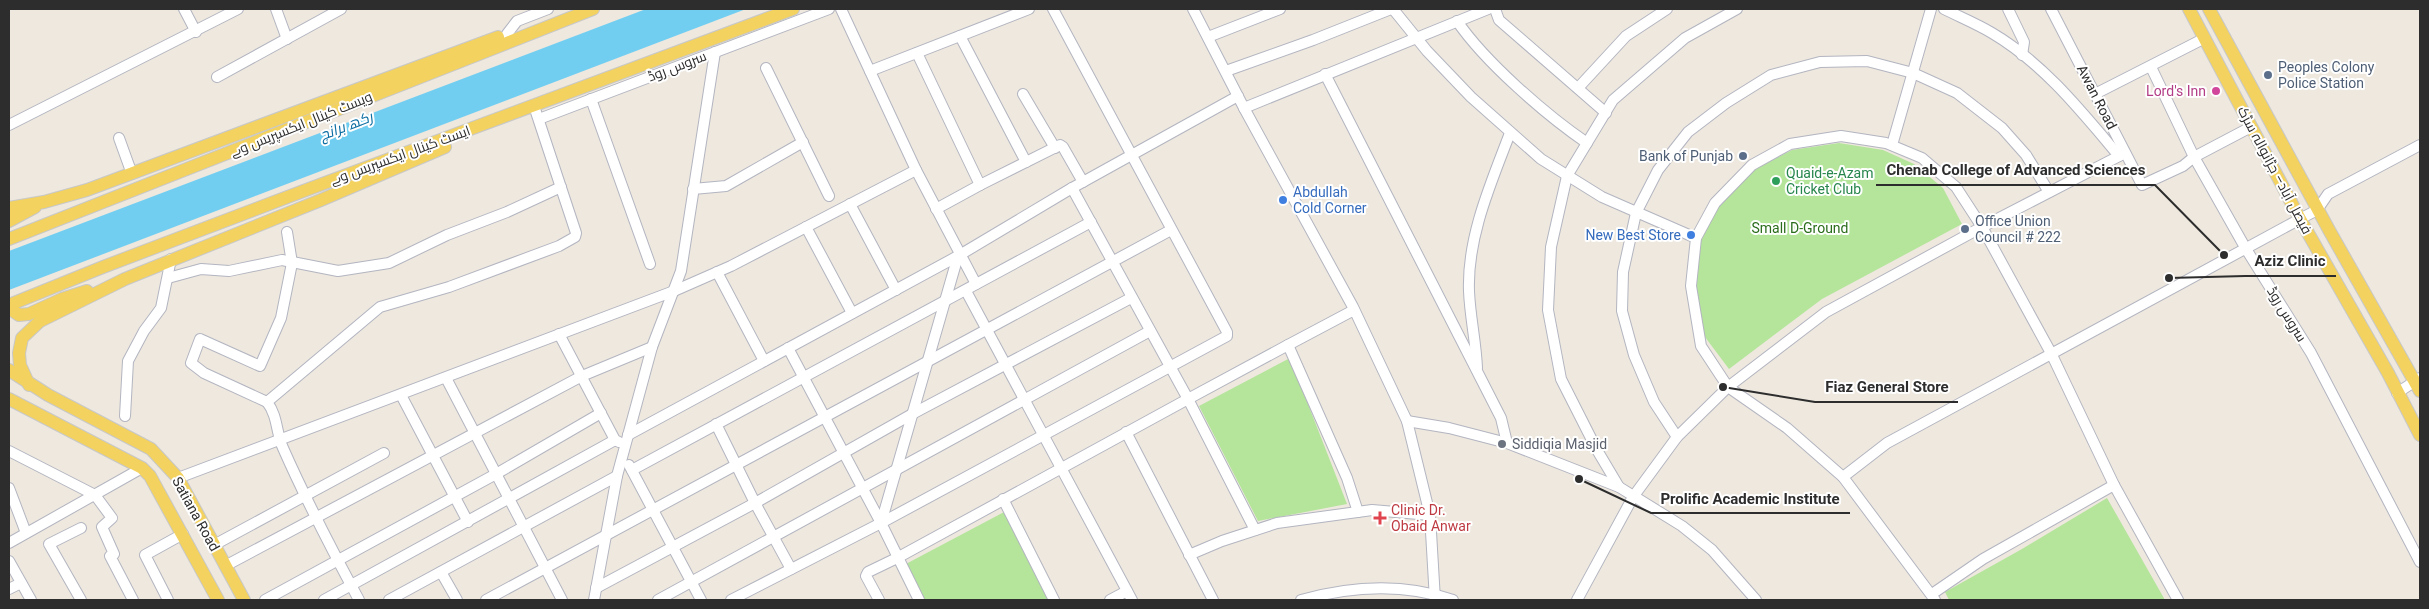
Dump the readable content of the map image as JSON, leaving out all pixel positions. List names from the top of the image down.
{
  "streets": {
    "main road": [
      "ویسٹ کینال ایکسپریس وے",
      "ایسٹ کینال ایکسپریس وے",
      "فیصل آباد– جڑانوالہ سڑک",
      "Satiana Road"
    ],
    "street": ["سروس روڈ", "Awan Road"]
  },
  "crossings": [
    ["سروس روڈ", "Awan Road"]
  ],
  "water": ["رکھ برانچ"],
  "parks": ["Small D-Ground"],
  "places": {
    "other": [
      "Peoples Colony Police Station",
      "Lord's Inn",
      "Bank of Punjab",
      "Quaid-e-Azam Cricket Club",
      "Abdullah Cold Corner",
      "Office Union Council # 222",
      "New Best Store",
      "Chenab College of Advanced Sciences",
      "Aziz Clinic",
      "Fiaz General Store",
      "Siddiqia Masjid",
      "Prolific Academic Institute"
    ],
    "health": ["Clinic Dr. Obaid Anwar"]
  }
}
